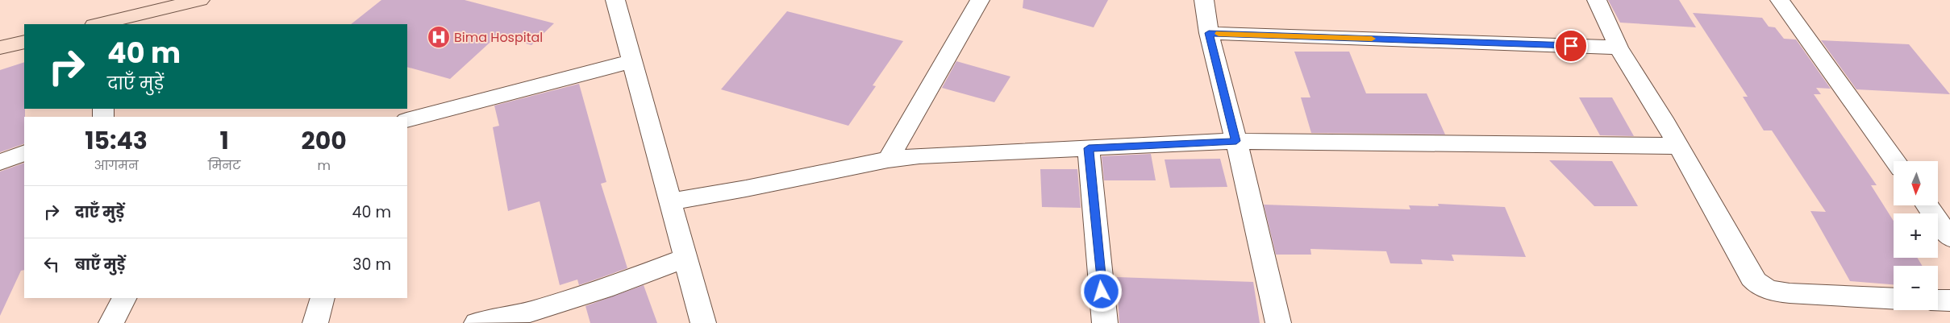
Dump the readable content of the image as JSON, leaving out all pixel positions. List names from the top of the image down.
{
  "places": {
    "hospital": ["Bima Hospital"]
  },
  "north": "bottom",
  "page": {
    "turn": ["40 m", "दाएँ मुड़ें"],
    "eta": [
      "15:43",
      "आगमन",
      "1",
      "मिनट",
      "200",
      "m"
    ],
    "map_buttons": ["+", "−"],
    "list": [
      {
        "name": "दाएँ मुड़ें",
        "value": "40 m"
      },
      {
        "name": "बाएँ मुड़ें",
        "value": "30 m"
      }
    ]
  }
}
